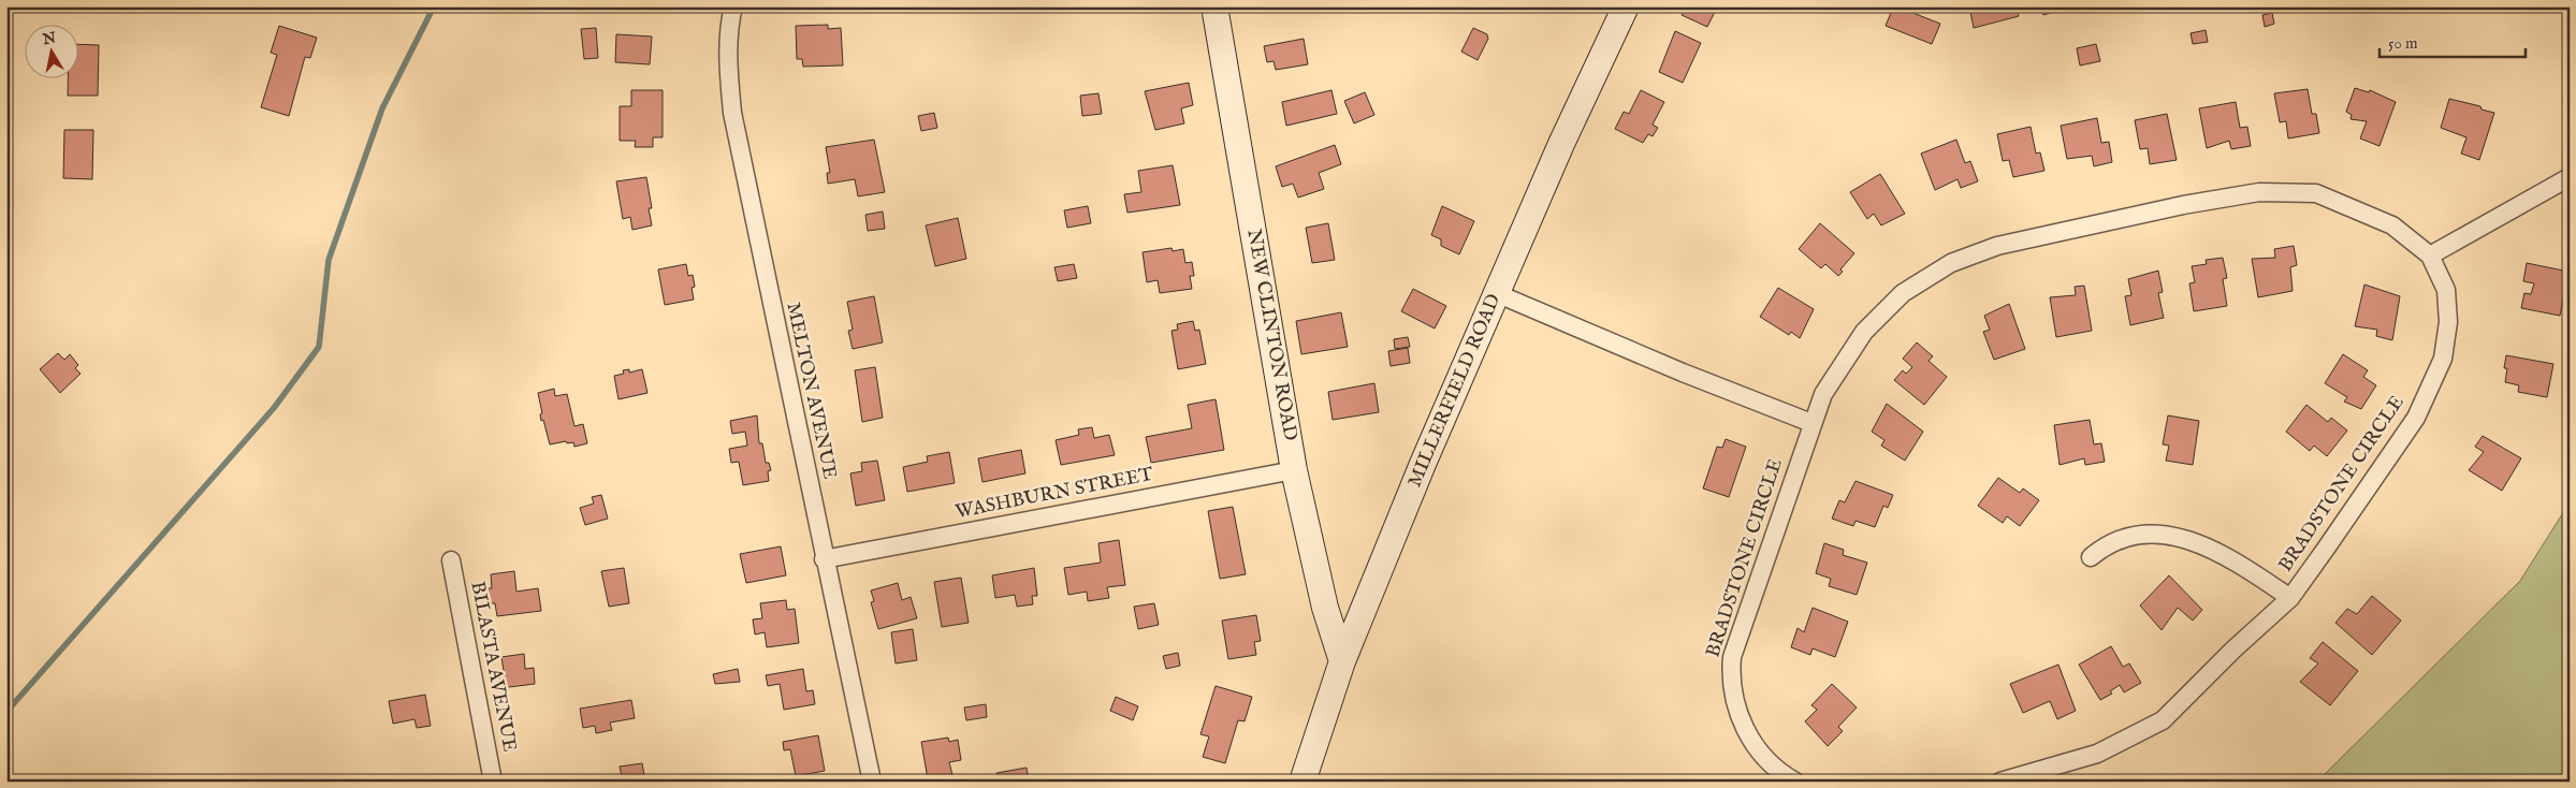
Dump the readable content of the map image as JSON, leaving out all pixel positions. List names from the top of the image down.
{
  "streets": {
    "main road": ["NEW CLINTON ROAD", "MILLERFIELD ROAD"],
    "street": [
      "MELTON AVENUE",
      "BRADSTONE CIRCLE",
      "WASHBURN STREET",
      "BILASTA AVENUE"
    ]
  },
  "crossings": [
    ["NEW CLINTON ROAD", "MILLERFIELD ROAD"],
    ["NEW CLINTON ROAD", "WASHBURN STREET"],
    ["MELTON AVENUE", "WASHBURN STREET"]
  ],
  "scale_bar": "50 m",
  "north": "top"
}
